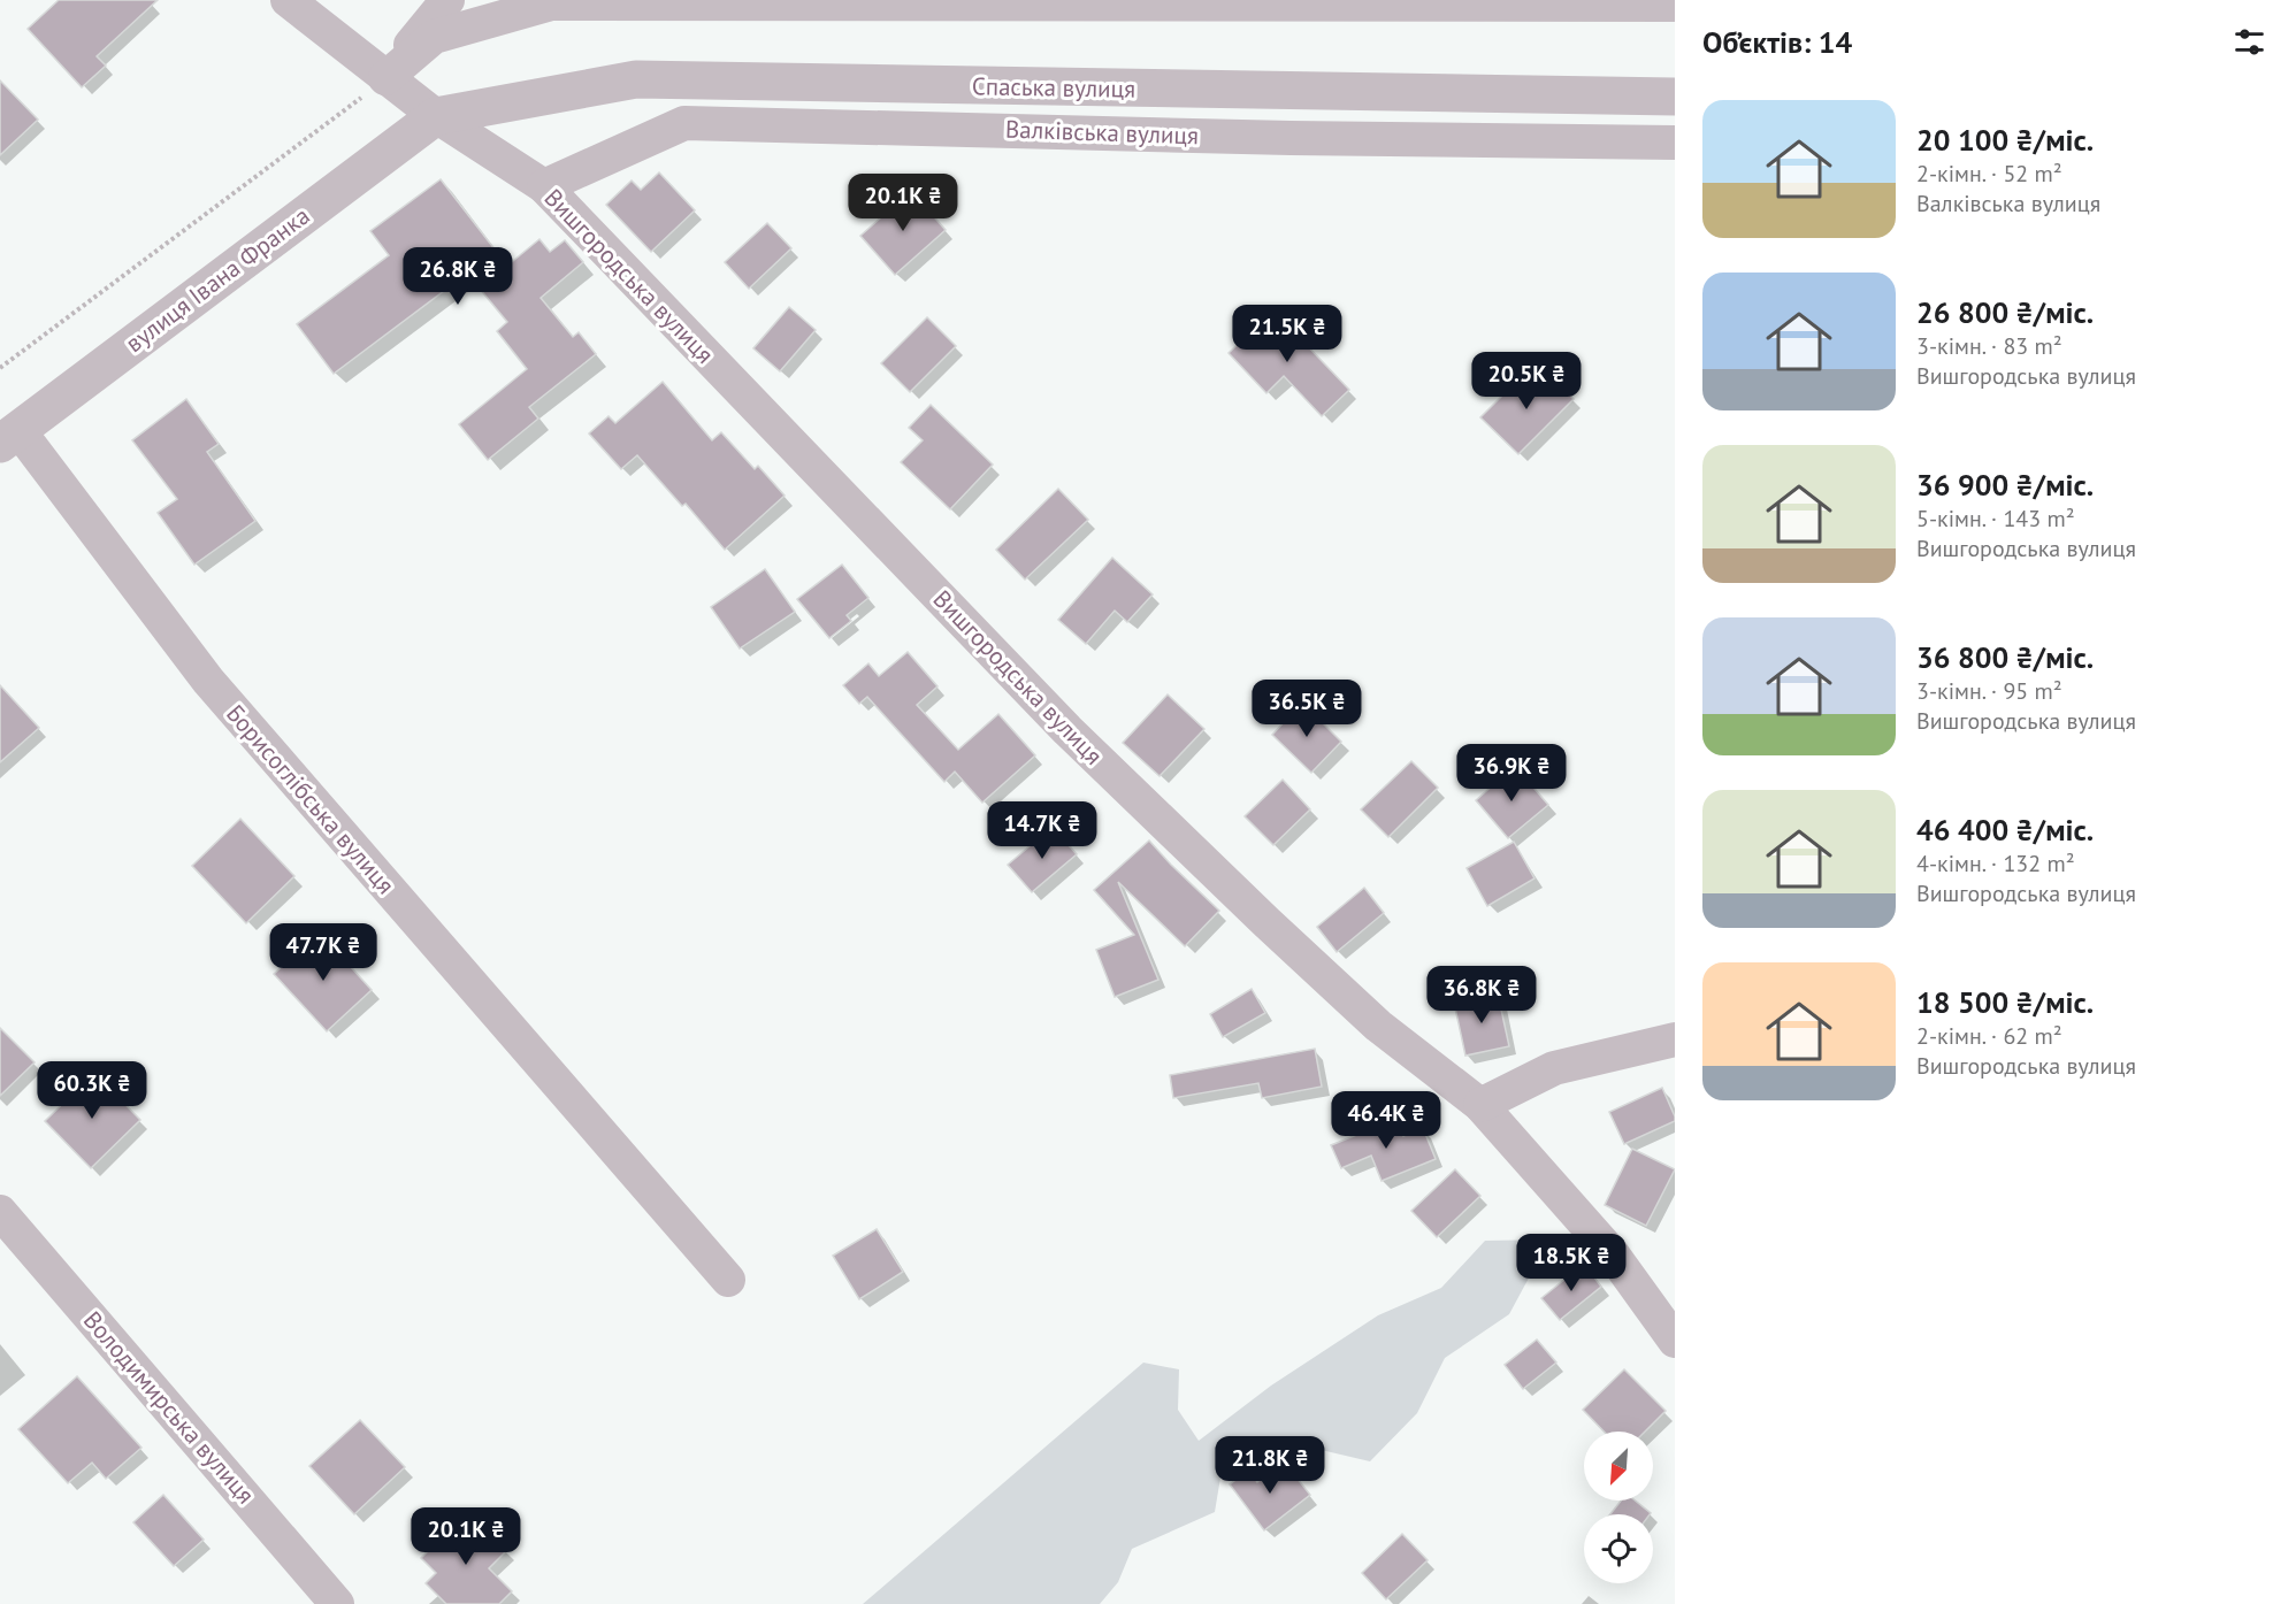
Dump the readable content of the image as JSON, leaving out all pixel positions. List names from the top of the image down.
{
  "streets": {
    "street": [
      "Спаська вулиця",
      "Валківська вулиця",
      "Вишгородська вулиця",
      "вулиця Івана Франка",
      "Борисоглібська вулиця",
      "Володимирська вулиця"
    ]
  },
  "crossings": [
    ["Спаська вулиця", "Вишгородська вулиця"],
    ["Спаська вулиця", "вулиця Івана Франка"],
    ["Валківська вулиця", "Вишгородська вулиця"],
    ["Вишгородська вулиця", "вулиця Івана Франка"],
    ["вулиця Івана Франка", "Борисоглібська вулиця"]
  ],
  "north": "bottom left",
  "page": {
    "heading": "Об’єктів: 14",
    "list": [
      {
        "name": "20 100 ₴/міс.",
        "note": "2-кімн. · 52 m² · Валківська вулиця"
      },
      {
        "name": "26 800 ₴/міс.",
        "note": "3-кімн. · 83 m² · Вишгородська вулиця"
      },
      {
        "name": "36 900 ₴/міс.",
        "note": "5-кімн. · 143 m² · Вишгородська вулиця"
      },
      {
        "name": "36 800 ₴/міс.",
        "note": "3-кімн. · 95 m² · Вишгородська вулиця"
      },
      {
        "name": "46 400 ₴/міс.",
        "note": "4-кімн. · 132 m² · Вишгородська вулиця"
      },
      {
        "name": "18 500 ₴/міс.",
        "note": "2-кімн. · 62 m² · Вишгородська вулиця"
      }
    ],
    "price": [
      "20.1K ₴",
      "26.8K ₴",
      "21.5K ₴",
      "20.5K ₴",
      "36.5K ₴",
      "36.9K ₴",
      "14.7K ₴",
      "47.7K ₴",
      "36.8K ₴",
      "60.3K ₴",
      "46.4K ₴",
      "18.5K ₴",
      "21.8K ₴",
      "20.1K ₴"
    ]
  }
}
